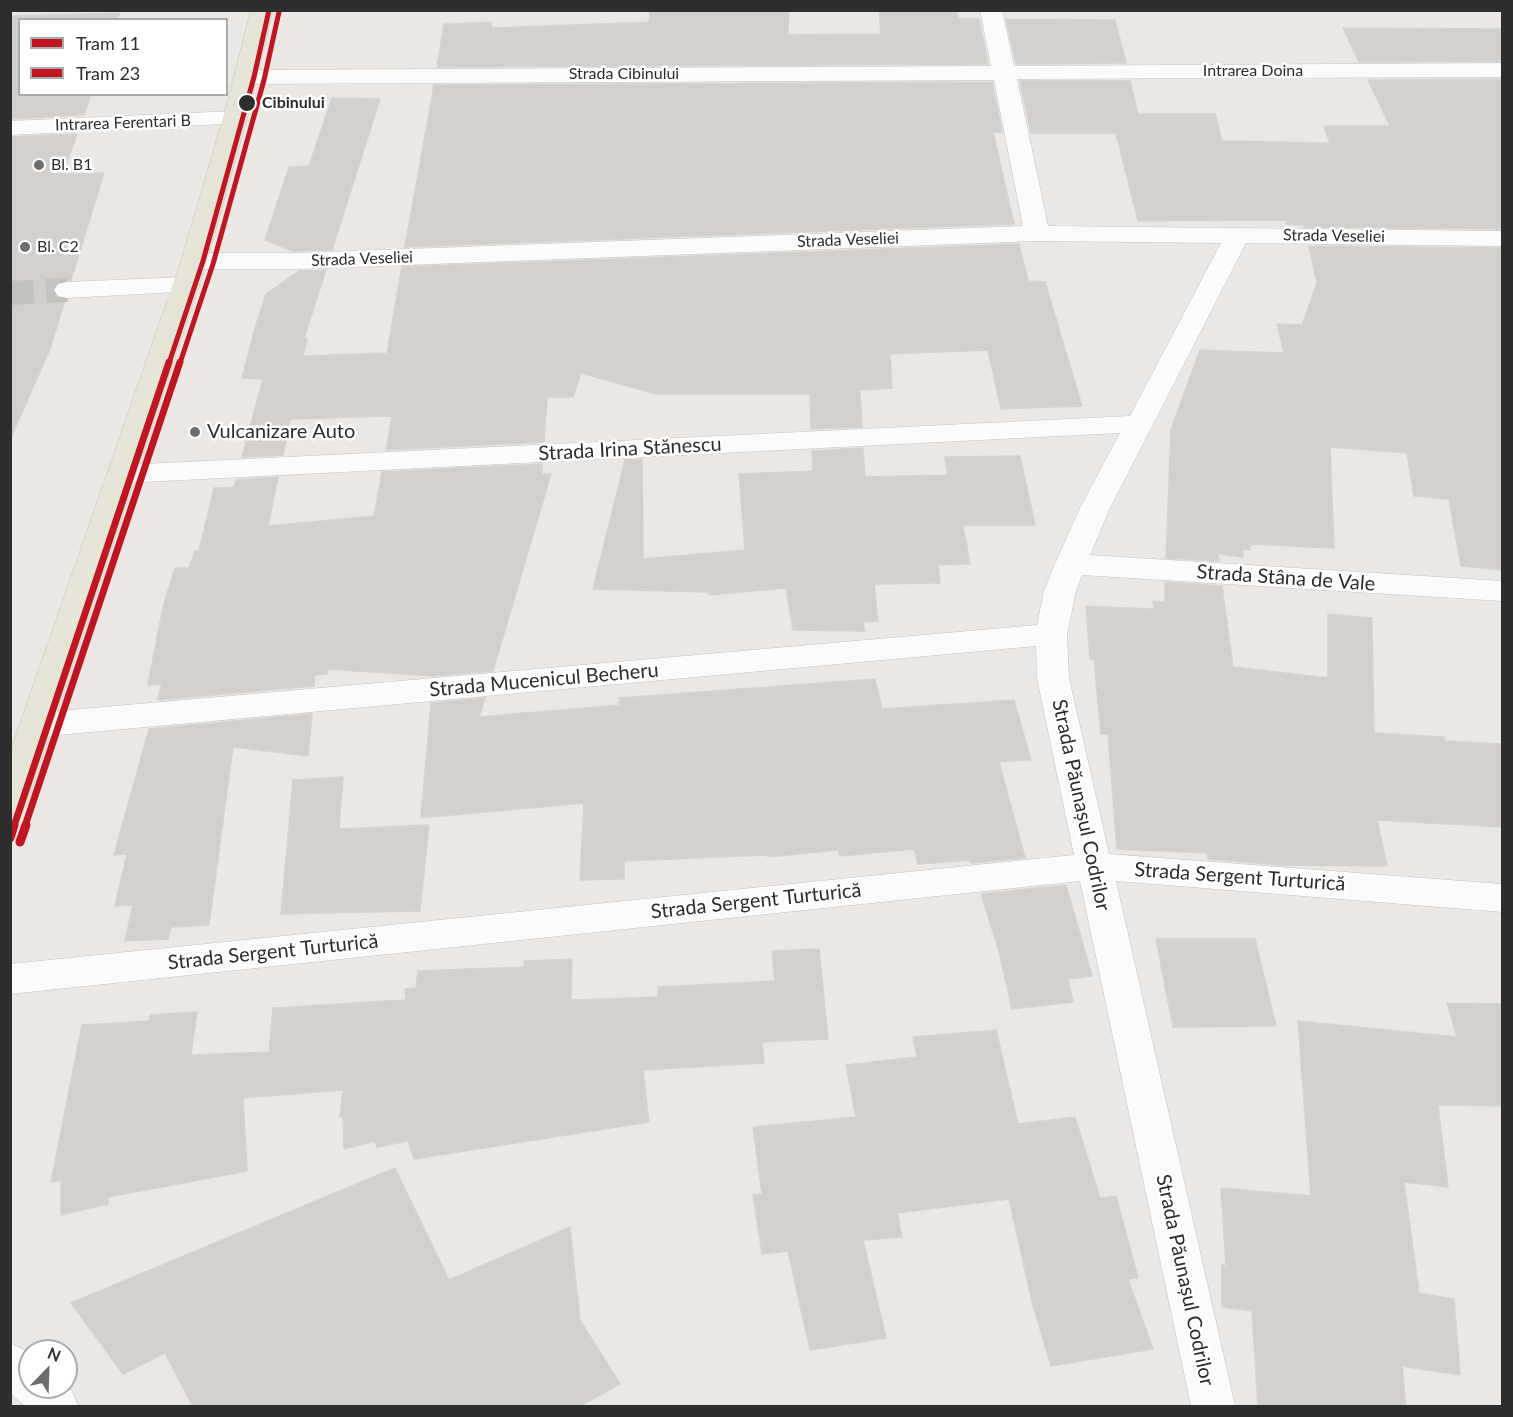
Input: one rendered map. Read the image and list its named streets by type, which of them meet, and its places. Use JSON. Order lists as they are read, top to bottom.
{
  "streets": {
    "street": [
      "Intrarea Doina",
      "Strada Cibinului",
      "Intrarea Ferentari B",
      "Strada Veseliei",
      "Strada Irina Stănescu",
      "Strada Stâna de Vale",
      "Strada Mucenicul Becheru",
      "Strada Păunașul Codrilor",
      "Strada Sergent Turturică"
    ]
  },
  "crossings": [
    ["Intrarea Doina", "Strada Cibinului"],
    ["Strada Veseliei", "Strada Păunașul Codrilor"],
    ["Strada Irina Stănescu", "Strada Păunașul Codrilor"],
    ["Strada Stâna de Vale", "Strada Păunașul Codrilor"],
    ["Strada Mucenicul Becheru", "Strada Păunașul Codrilor"],
    ["Strada Păunașul Codrilor", "Strada Sergent Turturică"]
  ],
  "places": [
    "Cibinului",
    "Bl. B1",
    "Bl. C2",
    "Vulcanizare Auto"
  ],
  "lines": ["tram line 11", "tram line 23"],
  "legend": ["Tram 11", "Tram 23"],
  "north": "top right"
}
